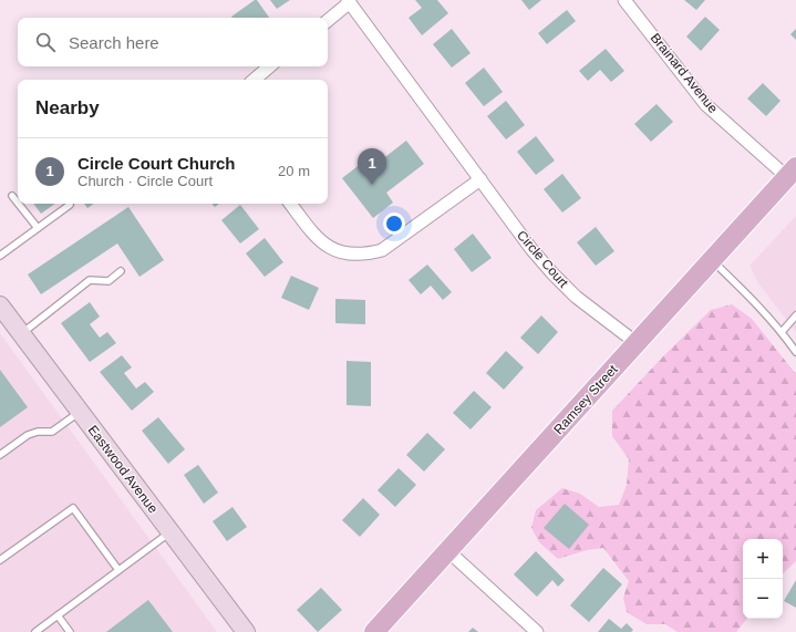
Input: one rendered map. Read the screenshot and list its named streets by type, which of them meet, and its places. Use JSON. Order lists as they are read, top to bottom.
{
  "streets": {
    "main road": ["Ramsey Street"],
    "street": ["Brainard Avenue", "Circle Court", "Eastwood Avenue"]
  },
  "crossings": [
    ["Brainard Avenue", "Ramsey Street"],
    ["Circle Court", "Ramsey Street"]
  ],
  "page": {
    "search": "Search here",
    "heading": "Nearby",
    "list": [
      {
        "mark": "1",
        "name": "Circle Court Church",
        "note": "Church · Circle Court",
        "value": "20 m"
      }
    ],
    "pins": "1",
    "map_buttons": ["+", "−"]
  }
}
